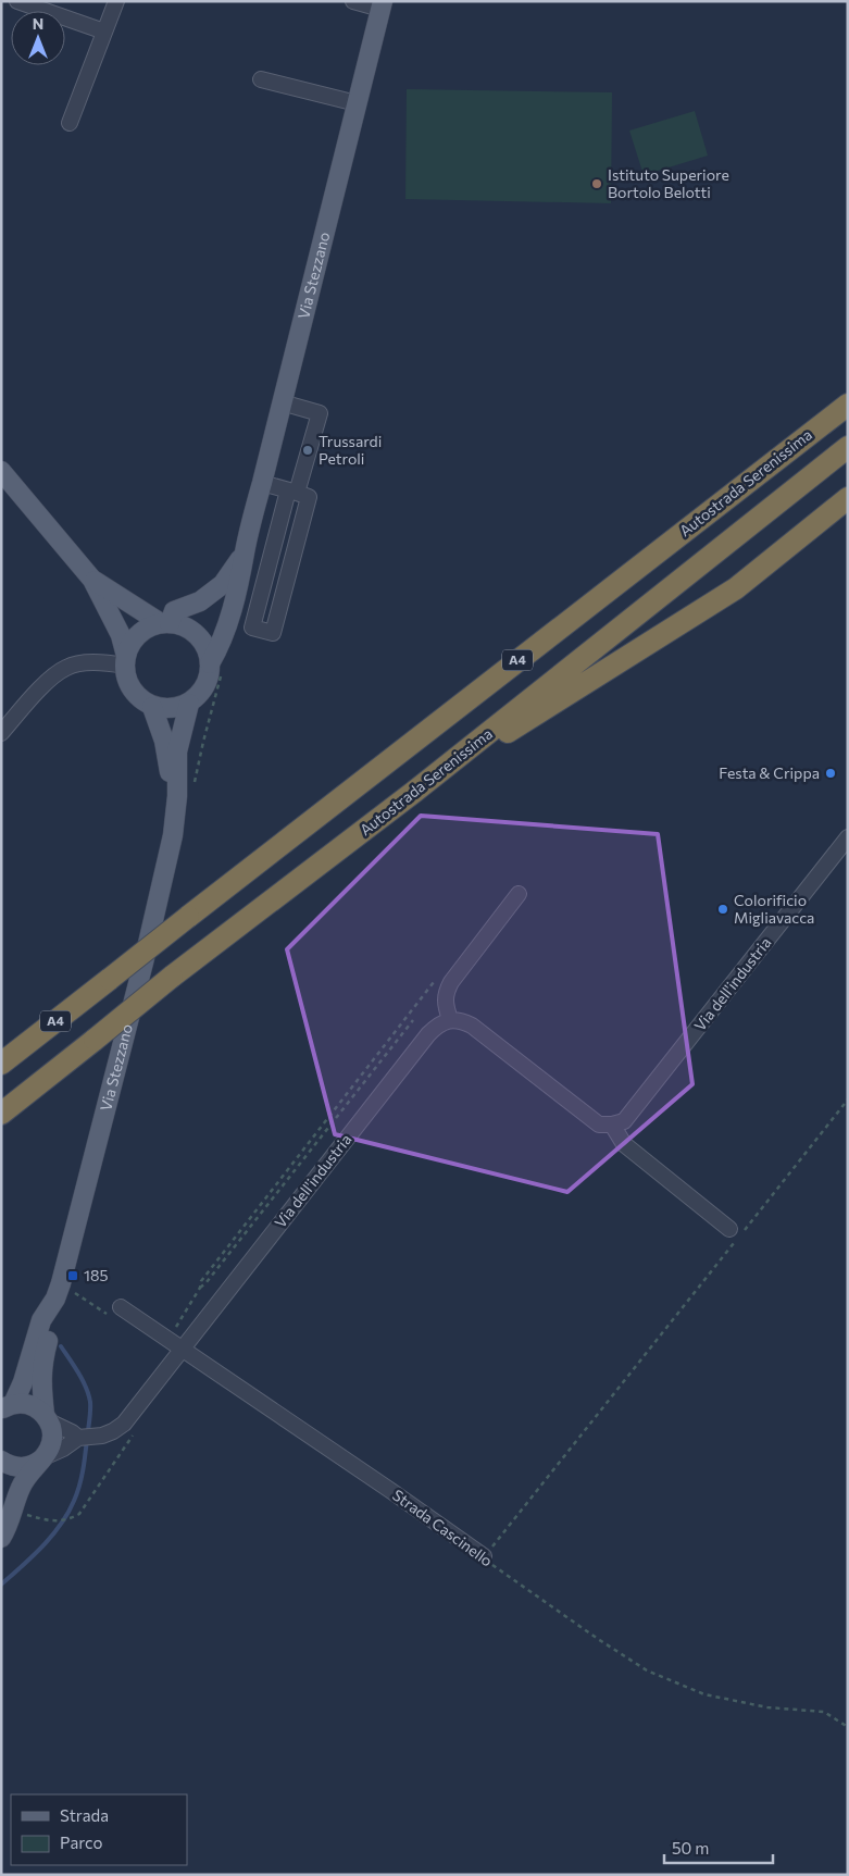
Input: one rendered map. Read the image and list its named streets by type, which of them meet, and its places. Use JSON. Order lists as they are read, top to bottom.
{
  "streets": {
    "highway": ["Autostrada Serenissima", "A4"],
    "main road": ["Via Stezzano"],
    "street": ["Via dell'industria", "Strada Cascinello"]
  },
  "crossings": [
    ["Via dell'industria", "Strada Cascinello"]
  ],
  "places": {
    "other": [
      "Istituto Superiore Bortolo Belotti",
      "Trussardi Petroli",
      "Festa & Crippa",
      "Colorificio Migliavacca"
    ],
    "transit": ["185"]
  },
  "legend": ["Strada", "Parco"],
  "scale_bar": "50 m",
  "north": "top"
}
